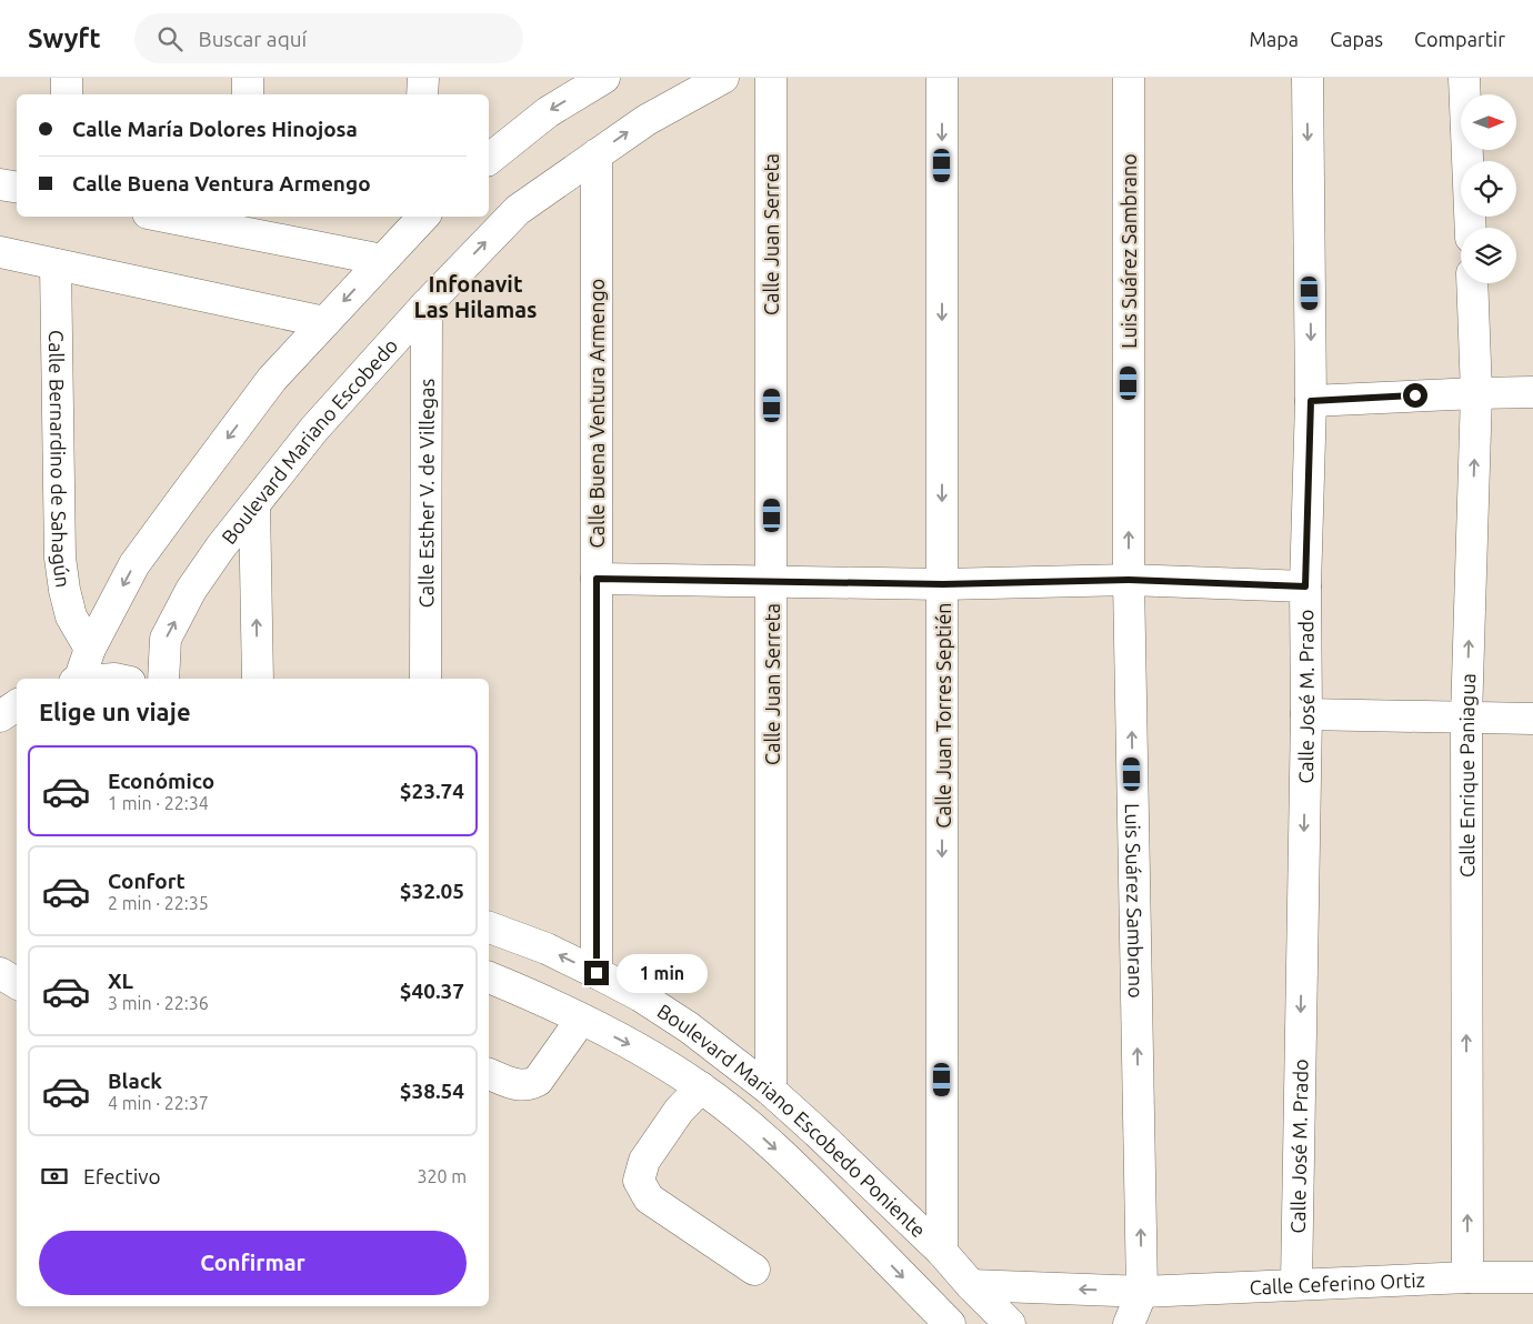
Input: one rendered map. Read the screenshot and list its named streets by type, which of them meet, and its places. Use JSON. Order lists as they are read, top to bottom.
{
  "streets": {
    "street": [
      "Calle Juan Serreta",
      "Luis Suárez Sambrano",
      "Calle Buena Ventura Armengo",
      "Boulevard Mariano Escobedo",
      "Calle Bernardino de Sahagún",
      "Calle Esther V. de Villegas",
      "Calle José M. Prado",
      "Calle Juan Torres Septién",
      "Calle Enrique Paniagua",
      "Boulevard Mariano Escobedo Poniente",
      "Calle Ceferino Ortiz"
    ]
  },
  "crossings": [
    ["Calle Juan Serreta", "Boulevard Mariano Escobedo Poniente"],
    ["Luis Suárez Sambrano", "Calle Ceferino Ortiz"],
    ["Calle Buena Ventura Armengo", "Boulevard Mariano Escobedo"],
    ["Calle Buena Ventura Armengo", "Boulevard Mariano Escobedo Poniente"],
    ["Boulevard Mariano Escobedo", "Calle Esther V. de Villegas"],
    ["Calle José M. Prado", "Calle Ceferino Ortiz"],
    ["Calle Juan Torres Septién", "Boulevard Mariano Escobedo Poniente"],
    ["Calle Enrique Paniagua", "Calle Ceferino Ortiz"],
    ["Boulevard Mariano Escobedo Poniente", "Calle Ceferino Ortiz"]
  ],
  "one_way": [
    "Luis Suárez Sambrano",
    "Calle José M. Prado",
    "Calle Juan Torres Septién",
    "Calle Enrique Paniagua"
  ],
  "districts": ["Infonavit Las Hilamas"],
  "north": "right",
  "page": {
    "header": "Swyft",
    "search": "Buscar aquí",
    "nav": ["Mapa", "Capas", "Compartir"],
    "banner": ["Calle María Dolores Hinojosa", "Calle Buena Ventura Armengo"],
    "heading": "Elige un viaje",
    "list": [
      {
        "name": "Económico",
        "note": "1 min · 22:34",
        "value": "$23.74"
      },
      {
        "name": "Confort",
        "note": "2 min · 22:35",
        "value": "$32.05"
      },
      {
        "name": "XL",
        "note": "3 min · 22:36",
        "value": "$40.37"
      },
      {
        "name": "Black",
        "note": "4 min · 22:37",
        "value": "$38.54"
      }
    ],
    "bubble": "1 min",
    "pay": ["Efectivo", "320 m"],
    "buttons": "Confirmar"
  }
}
